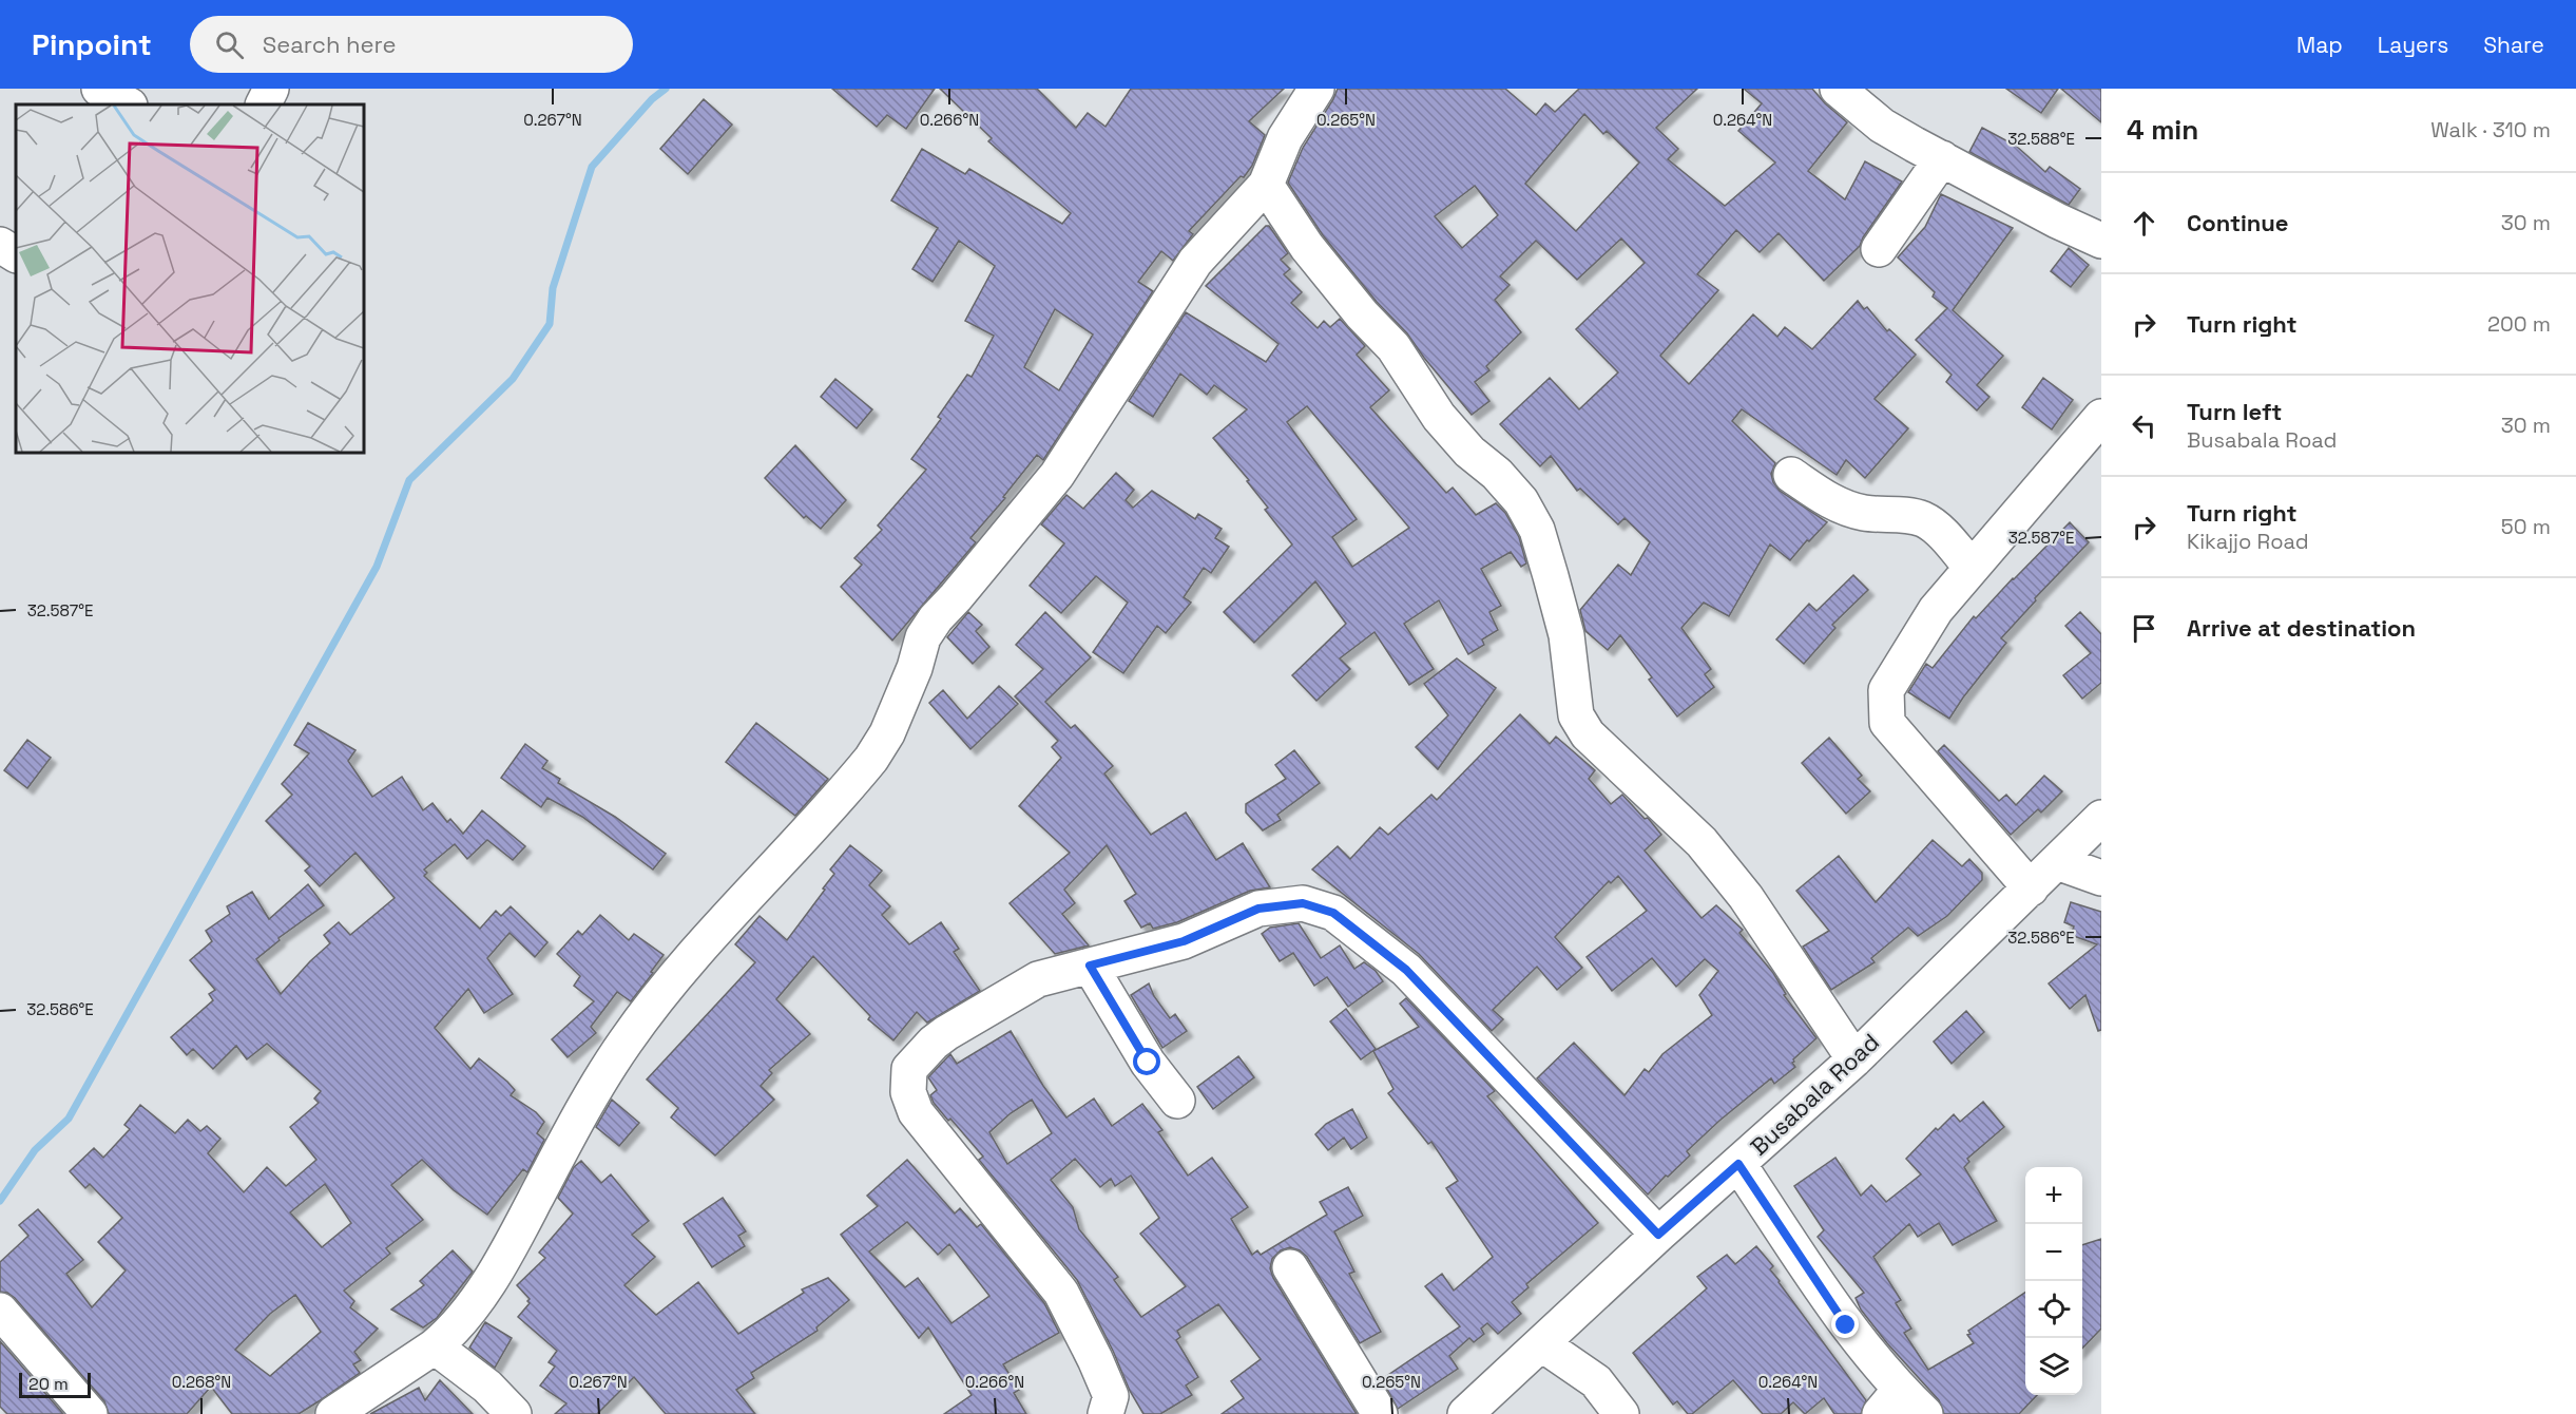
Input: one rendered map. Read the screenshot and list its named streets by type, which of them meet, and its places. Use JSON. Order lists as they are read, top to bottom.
{
  "streets": {
    "street": ["Busabala Road"]
  },
  "scale_bar": "20 m",
  "page": {
    "header": "Pinpoint",
    "search": "Search here",
    "nav": ["Map", "Layers", "Share"],
    "heading": ["4 min", "Walk · 310 m"],
    "list": [
      ["Continue", "30 m"],
      ["Turn right", "200 m"],
      ["Turn left", "Busabala Road", "30 m"],
      ["Turn right", "Kikajjo Road", "50 m"],
      "Arrive at destination"
    ],
    "map_buttons": ["+", "−"],
    "scale": "20 m"
  },
  "coordinates": [
    "0.267°N",
    "0.266°N",
    "0.265°N",
    "0.264°N",
    "32.588°E",
    "32.587°E",
    "32.586°E",
    "0.268°N"
  ]
}
